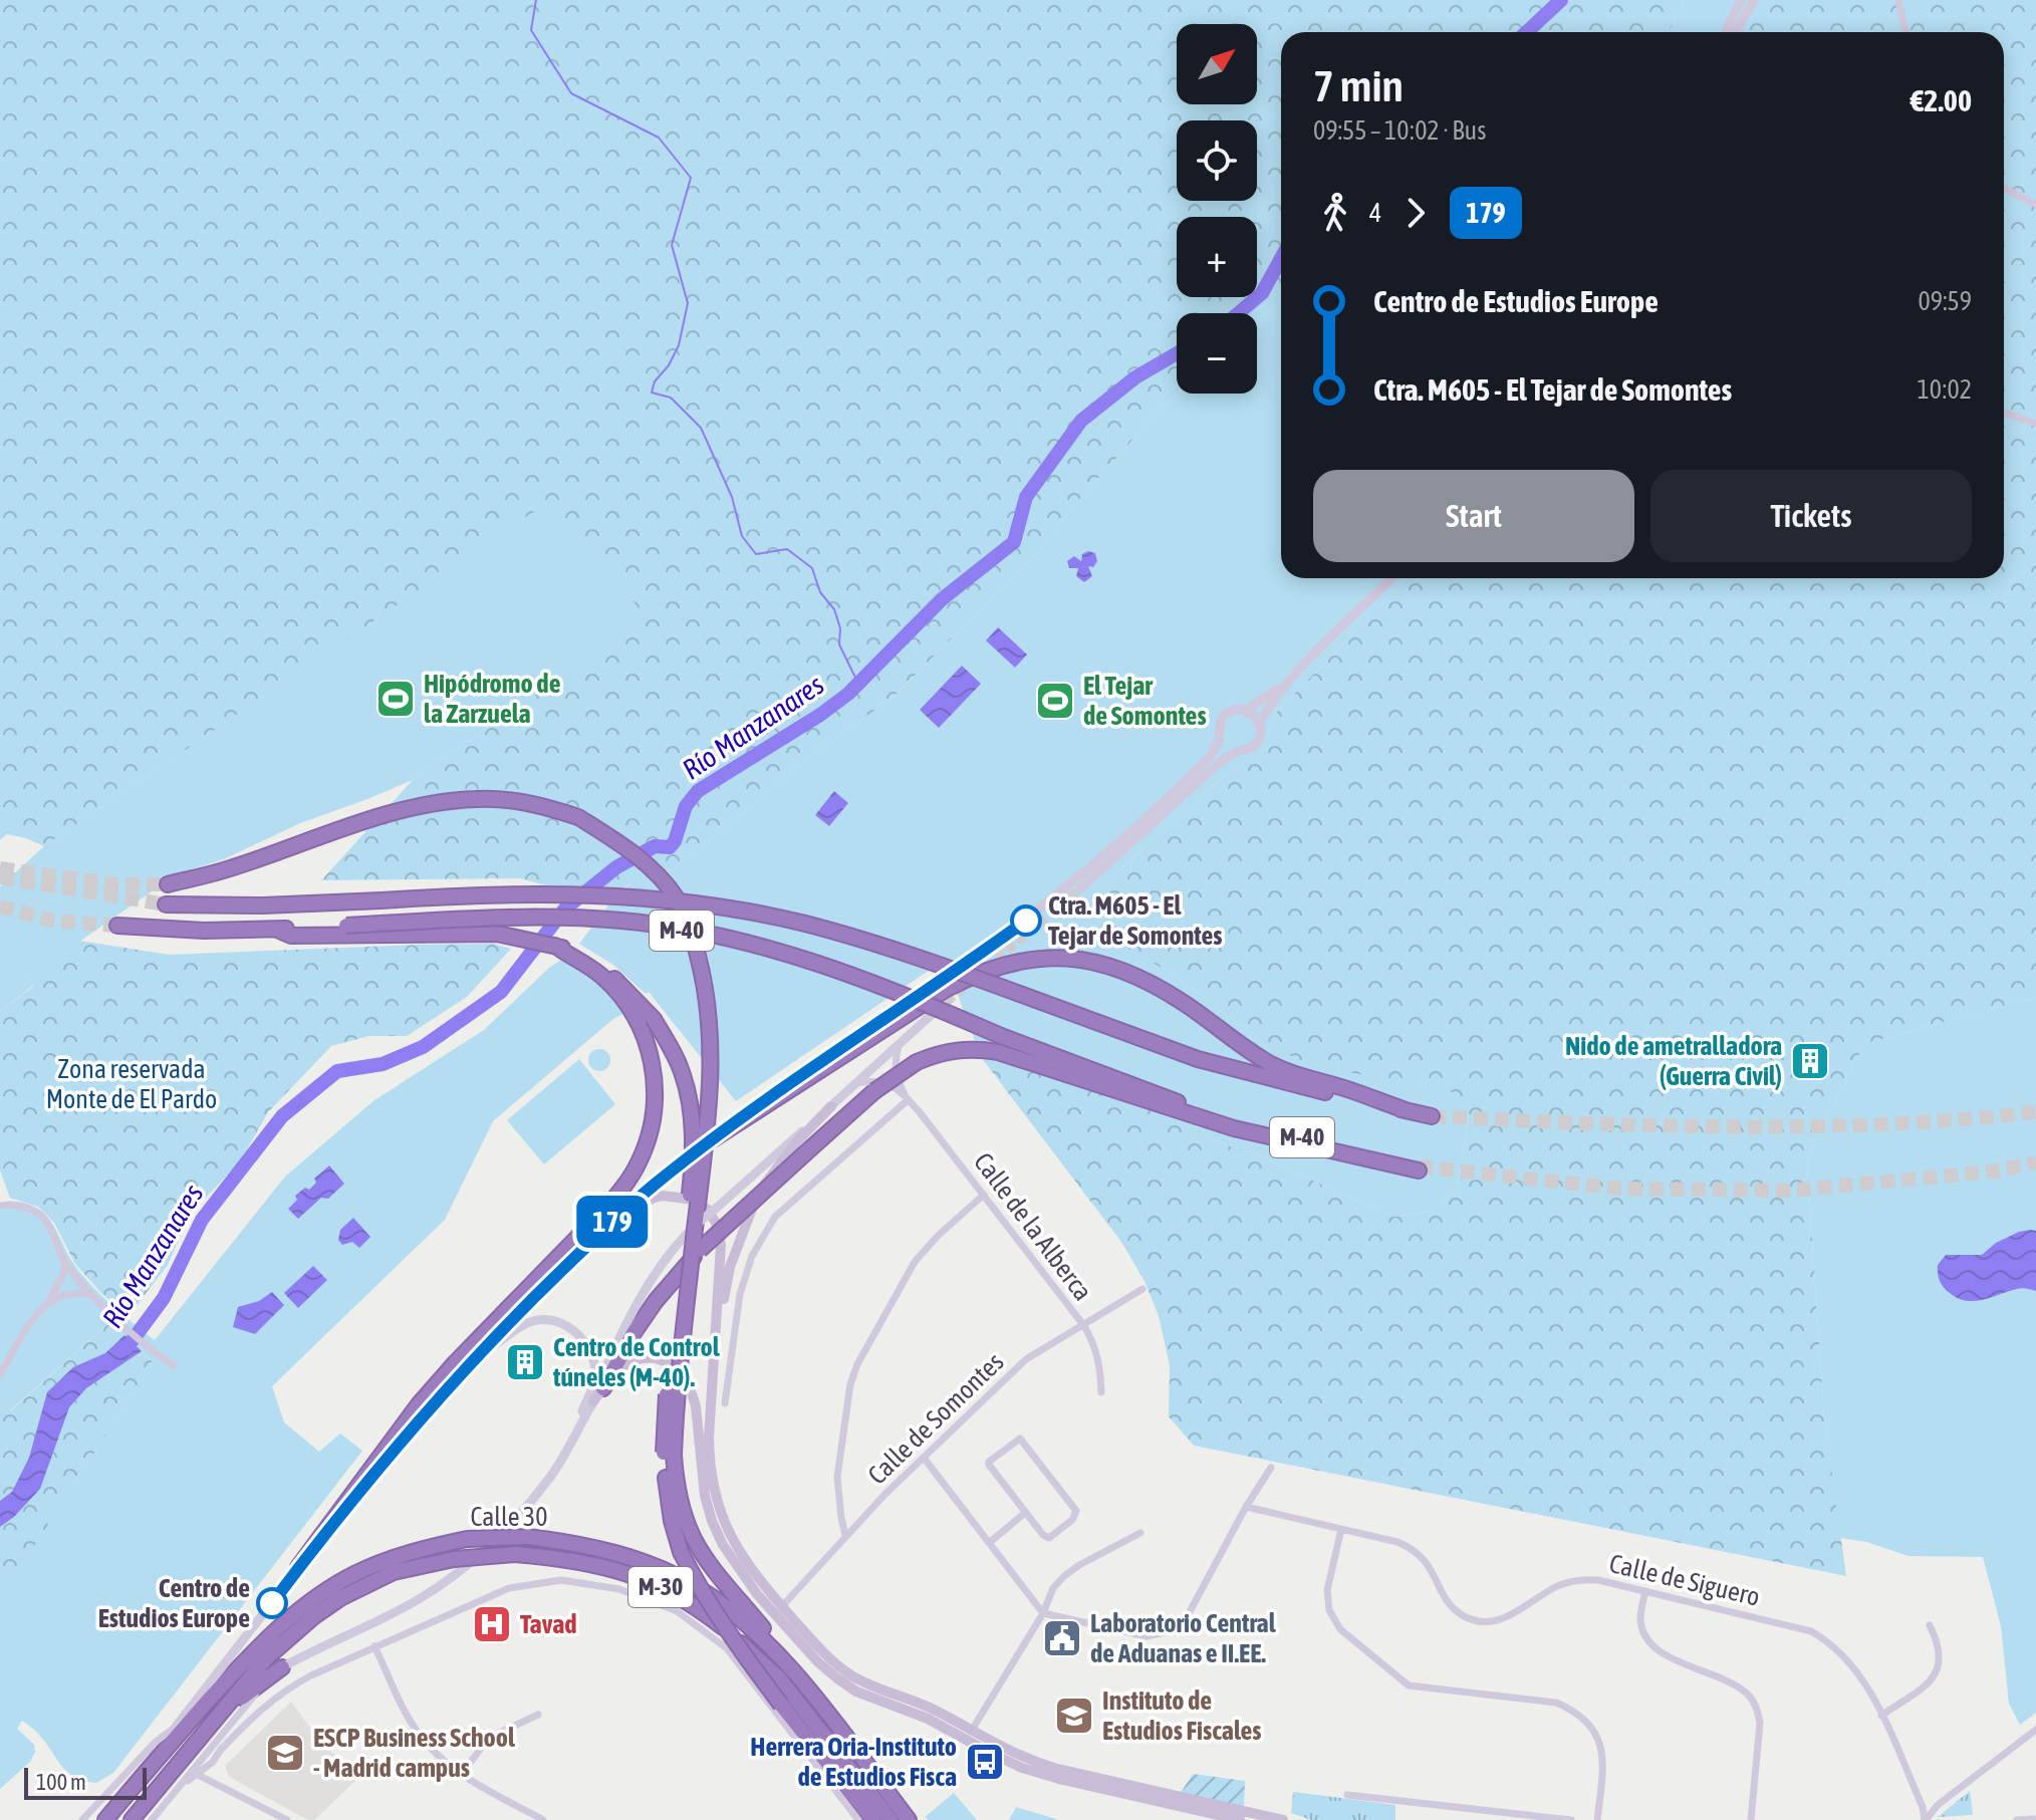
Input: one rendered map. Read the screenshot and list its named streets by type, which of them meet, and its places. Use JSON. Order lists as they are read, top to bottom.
{
  "streets": {
    "highway": ["M-40", "Calle 30", "M-30"],
    "street": ["Calle de la Alberca", "Calle de Somontes", "Calle de Siguero"]
  },
  "crossings": [
    ["Calle de la Alberca", "Calle de Somontes"]
  ],
  "water": ["Río Manzanares"],
  "parks": ["Zona reservada Monte de El Pardo"],
  "places": {
    "sports": ["Hipódromo de la Zarzuela", "El Tejar de Somontes"],
    "other": ["Ctra. M605 - El Tejar de Somontes", "Centro de Estudios Europe"],
    "building": ["Nido de ametralladora (Guerra Civil)", "Centro de Control túneles (M-40)."],
    "hospital": ["Tavad"],
    "public building": ["Laboratorio Central de Aduanas e II.EE."],
    "school or university": ["Instituto de Estudios Fiscales", "ESCP Business School - Madrid campus"],
    "bus stop": ["Herrera Oria-Instituto de Estudios Fisca"]
  },
  "lines": ["bus line 179"],
  "scale_bar": "100 m",
  "north": "top right",
  "page": {
    "on_map": "179",
    "map_buttons": ["+", "−"],
    "heading": ["7 min", "09:55 – 10:02 · Bus", "€2.00"],
    "legs": ["4", "179"],
    "list": [
      {
        "name": "Centro de Estudios Europe",
        "value": "09:59"
      },
      {
        "name": "Ctra. M605 - El Tejar de Somontes",
        "value": "10:02"
      }
    ],
    "buttons": ["Start", "Tickets"],
    "scale": "100 m"
  }
}
